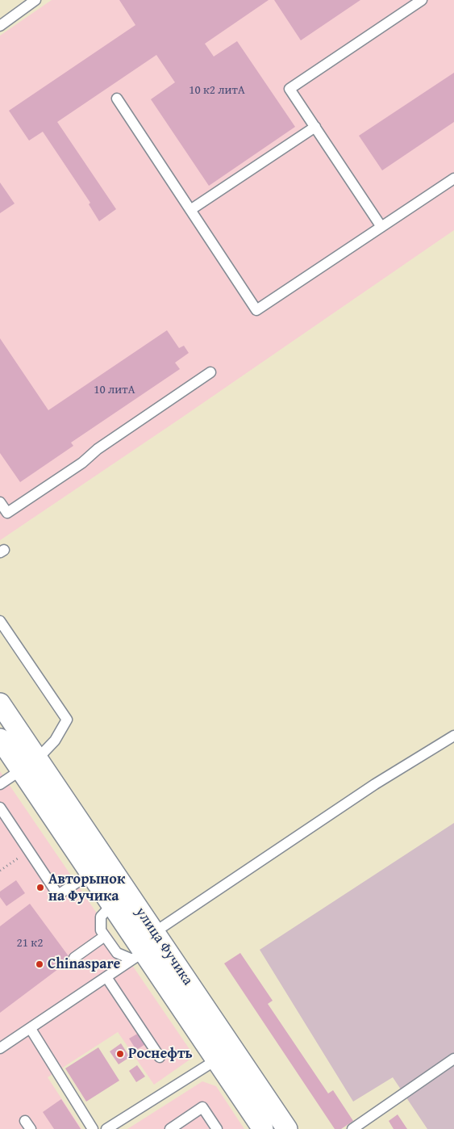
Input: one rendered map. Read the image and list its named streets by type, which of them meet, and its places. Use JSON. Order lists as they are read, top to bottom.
{
  "streets": {
    "street": ["улица Фучика"]
  },
  "places": ["Авторынок на Фучика", "Chinaspare", "Роснефть"],
  "house_numbers": ["10 к2 литА", "10 литA", "21 к2"]
}
